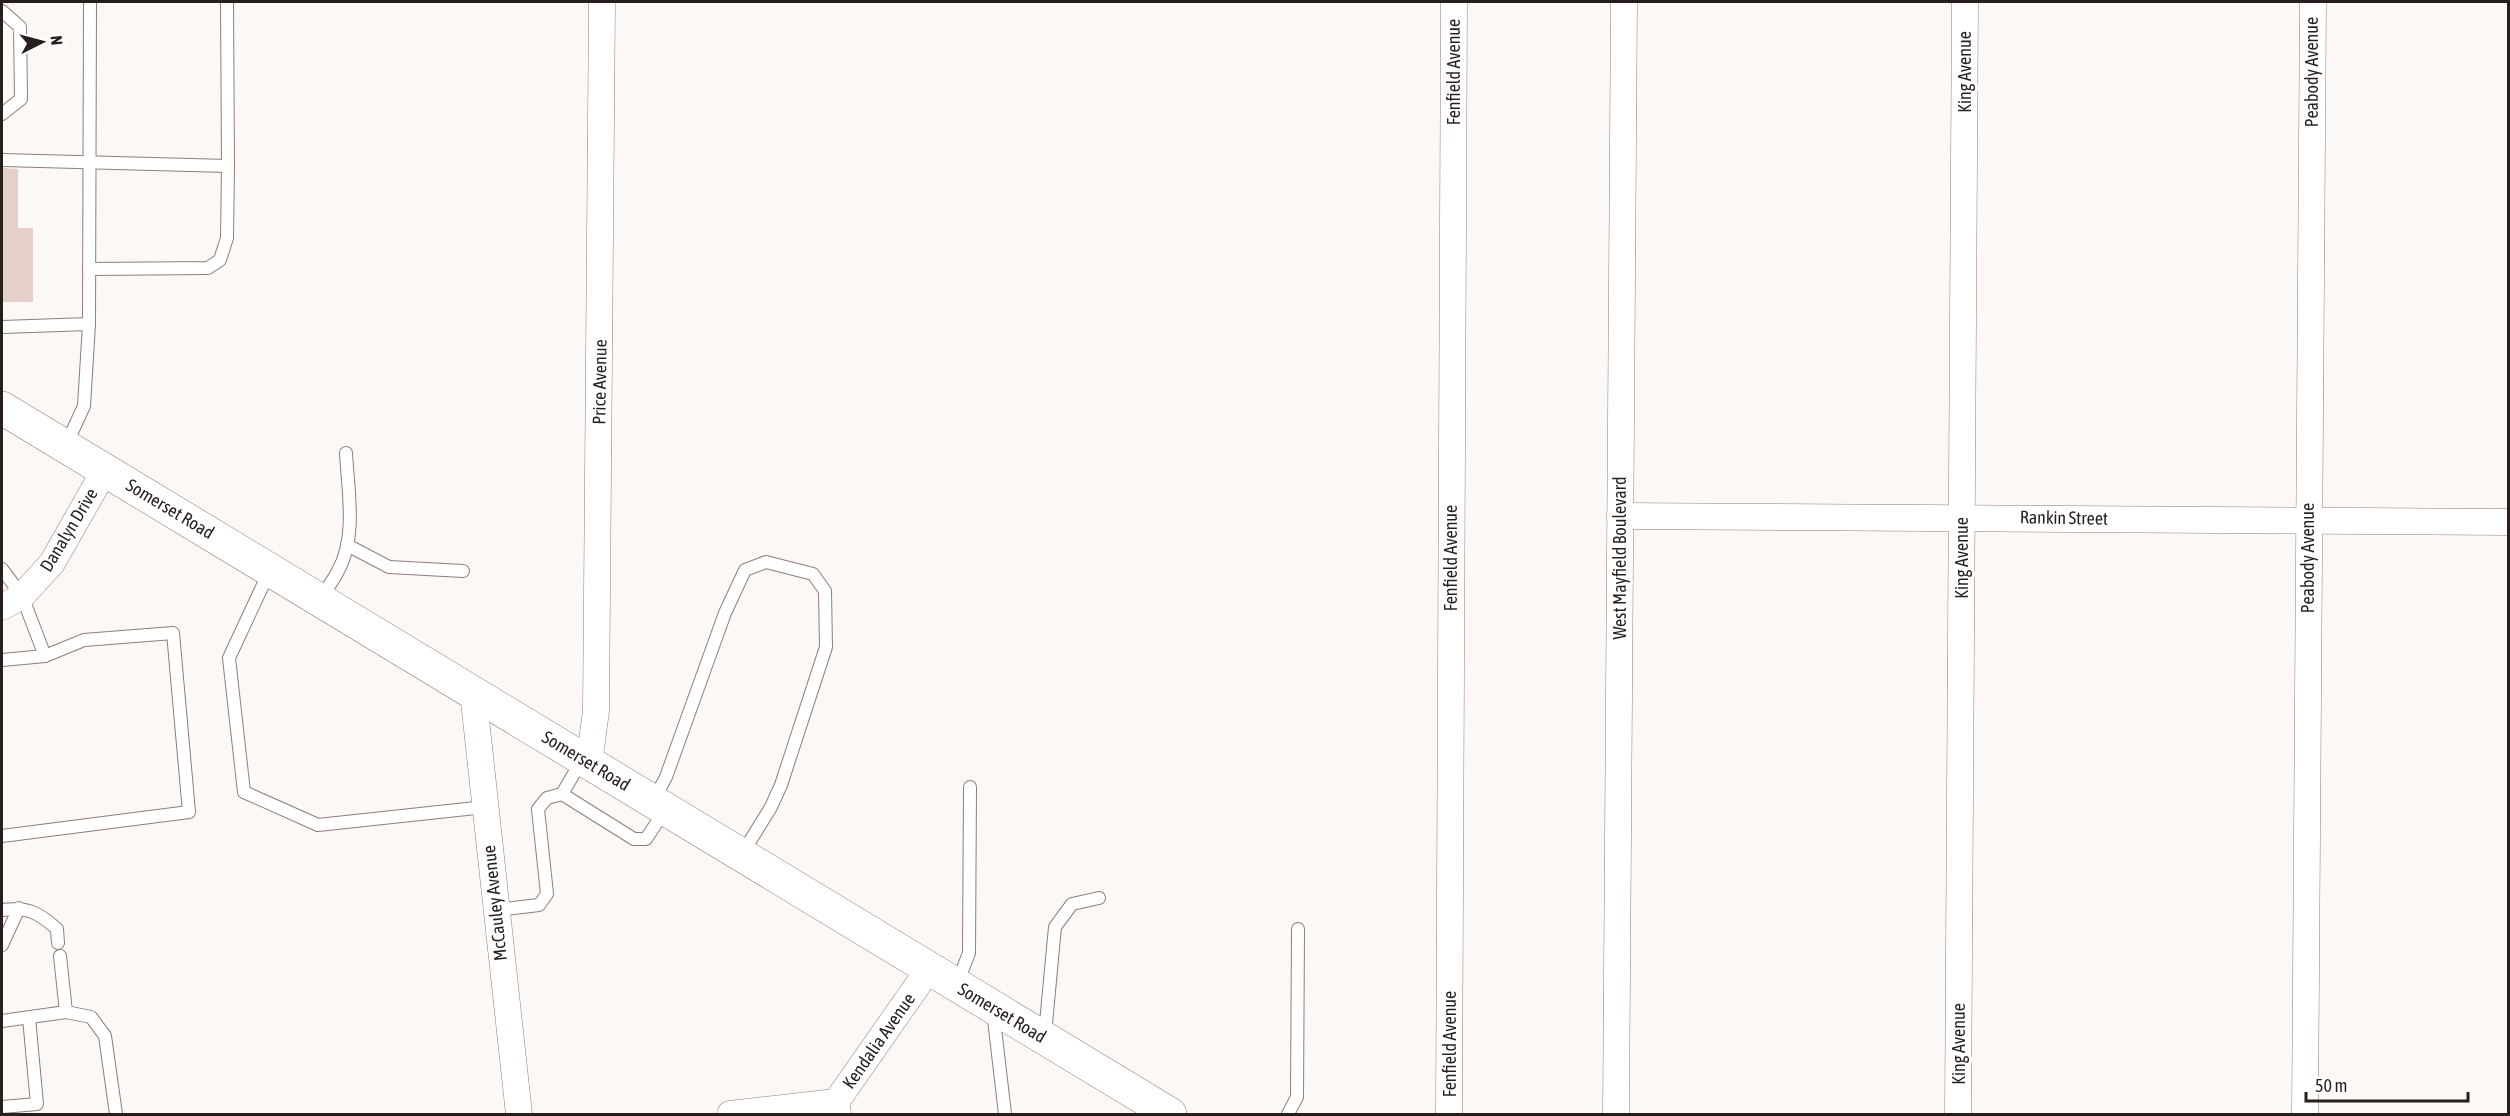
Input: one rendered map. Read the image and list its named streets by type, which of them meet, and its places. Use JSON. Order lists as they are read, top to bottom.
{
  "streets": {
    "main road": ["Somerset Road"],
    "street": [
      "Fenfield Avenue",
      "King Avenue",
      "Peabody Avenue",
      "Price Avenue",
      "Rankin Street",
      "Danalyn Drive",
      "West Mayfield Boulevard",
      "McCauley Avenue",
      "Kendalia Avenue"
    ]
  },
  "crossings": [
    ["King Avenue", "Rankin Street"],
    ["Peabody Avenue", "Rankin Street"],
    ["Price Avenue", "Somerset Road"],
    ["Somerset Road", "Danalyn Drive"],
    ["Somerset Road", "McCauley Avenue"],
    ["Somerset Road", "Kendalia Avenue"],
    ["Rankin Street", "West Mayfield Boulevard"]
  ],
  "scale_bar": "50 m",
  "north": "right"
}
